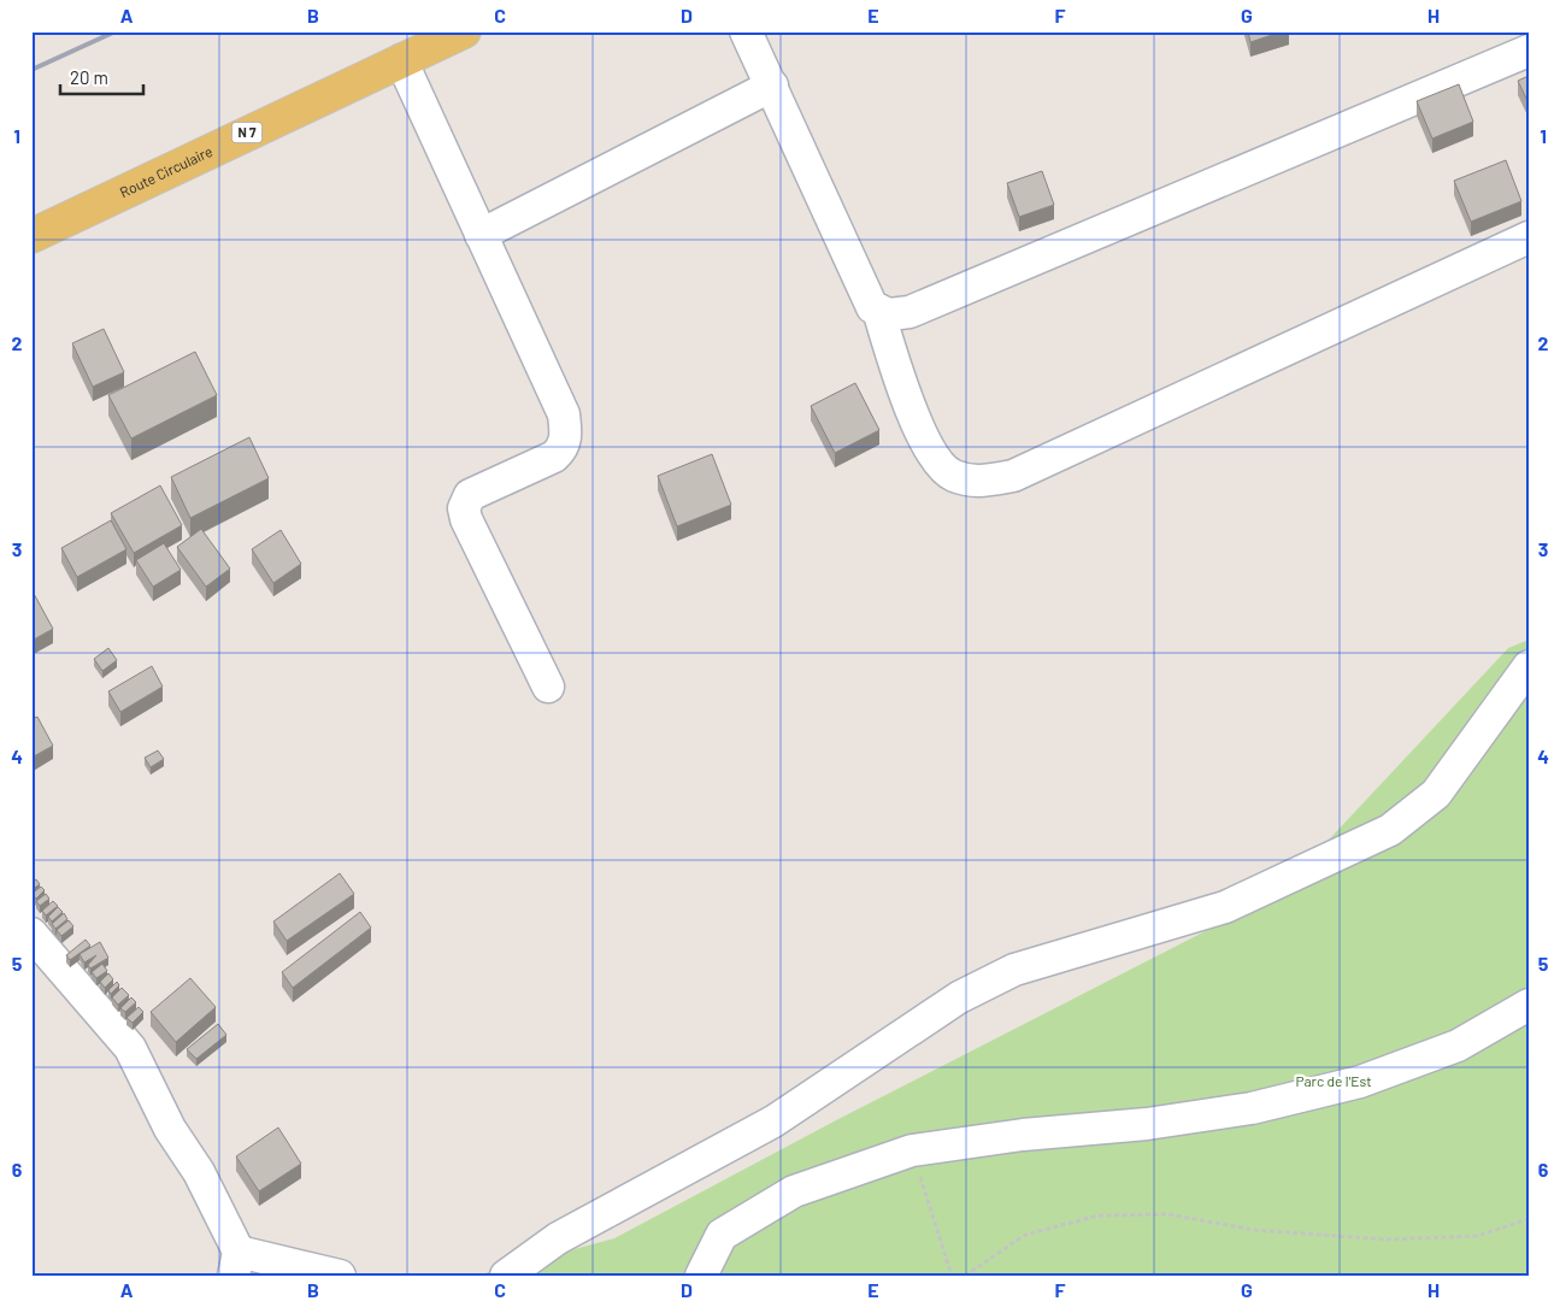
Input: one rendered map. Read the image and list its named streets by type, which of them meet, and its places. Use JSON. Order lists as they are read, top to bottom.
{
  "streets": {
    "main road": ["N 7", "Route Circulaire"]
  },
  "parks": ["Parc de l'Est"],
  "scale_bar": "20 m",
  "grid": {
    "columns": [
      "A",
      "B",
      "C",
      "D",
      "E",
      "F",
      "G",
      "H"
    ],
    "rows": [
      "1",
      "2",
      "3",
      "4",
      "5",
      "6"
    ]
  }
}
